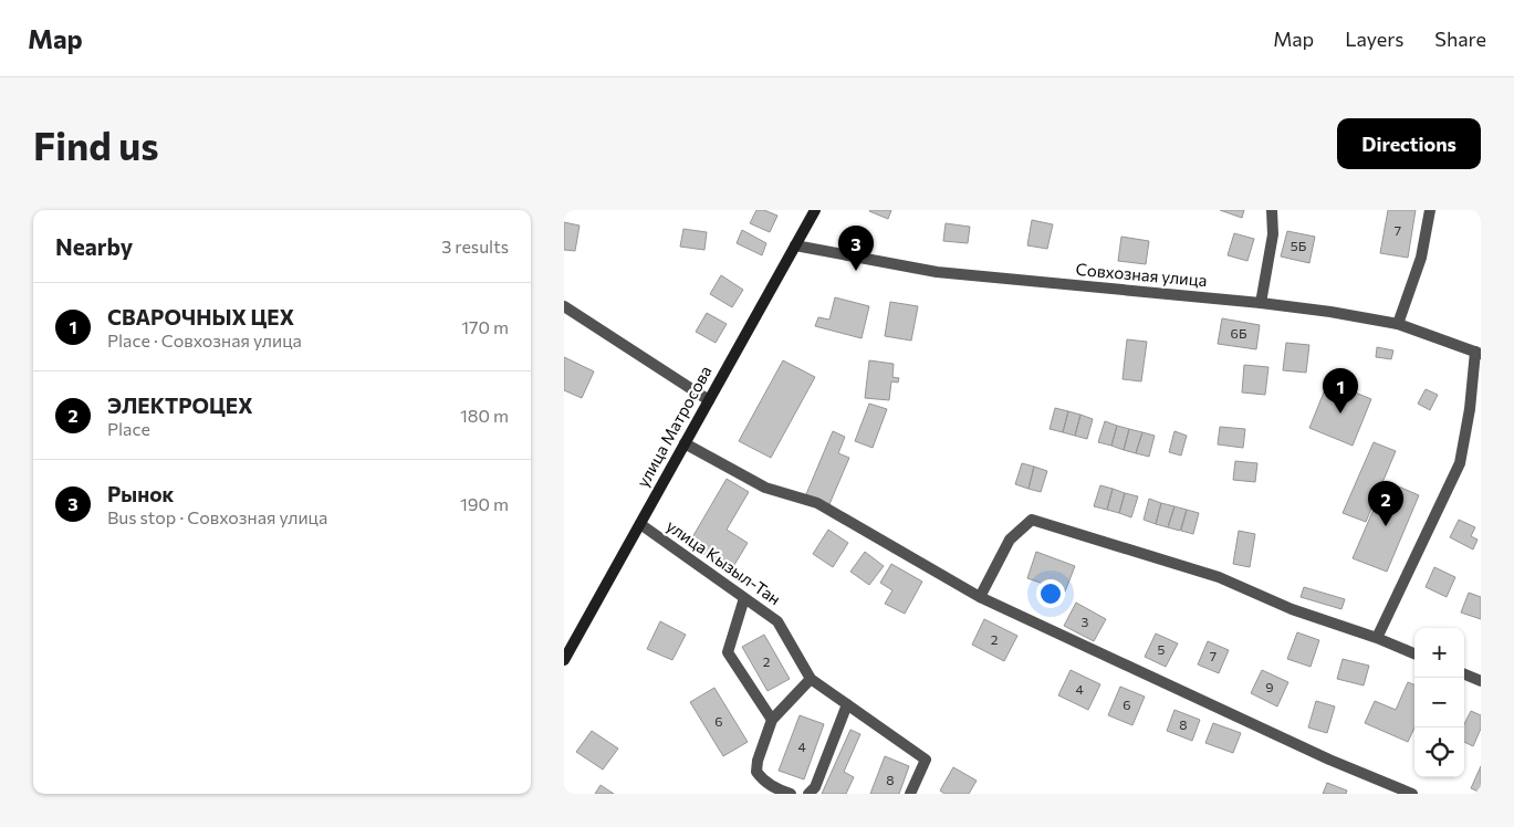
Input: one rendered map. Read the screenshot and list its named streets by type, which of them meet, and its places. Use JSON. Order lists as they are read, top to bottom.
{
  "streets": {
    "main road": ["улица Матросова"],
    "street": ["Совхозная улица", "улица Кызыл-Тан"]
  },
  "crossings": [
    ["Совхозная улица", "улица Матросова"],
    ["улица Матросова", "улица Кызыл-Тан"]
  ],
  "house_numbers": [
    "7",
    "5Б",
    "6Б",
    "3",
    "2",
    "5",
    "7",
    "2",
    "9",
    "4",
    "6",
    "6",
    "8",
    "4",
    "8"
  ],
  "page": {
    "header": "Map",
    "nav": ["Map", "Layers", "Share"],
    "buttons": "Directions",
    "title": "Find us",
    "heading": ["Nearby", "3 results"],
    "pins": ["3", "1", "2"],
    "list": [
      {
        "mark": "1",
        "name": "СВАРОЧНЫХ ЦЕХ",
        "note": "Place · Совхозная улица",
        "value": "170 m"
      },
      {
        "mark": "2",
        "name": "ЭЛЕКТРОЦЕХ",
        "note": "Place",
        "value": "180 m"
      },
      {
        "mark": "3",
        "name": "Рынок",
        "note": "Bus stop · Совхозная улица",
        "value": "190 m"
      }
    ],
    "map_buttons": ["+", "−"]
  }
}
